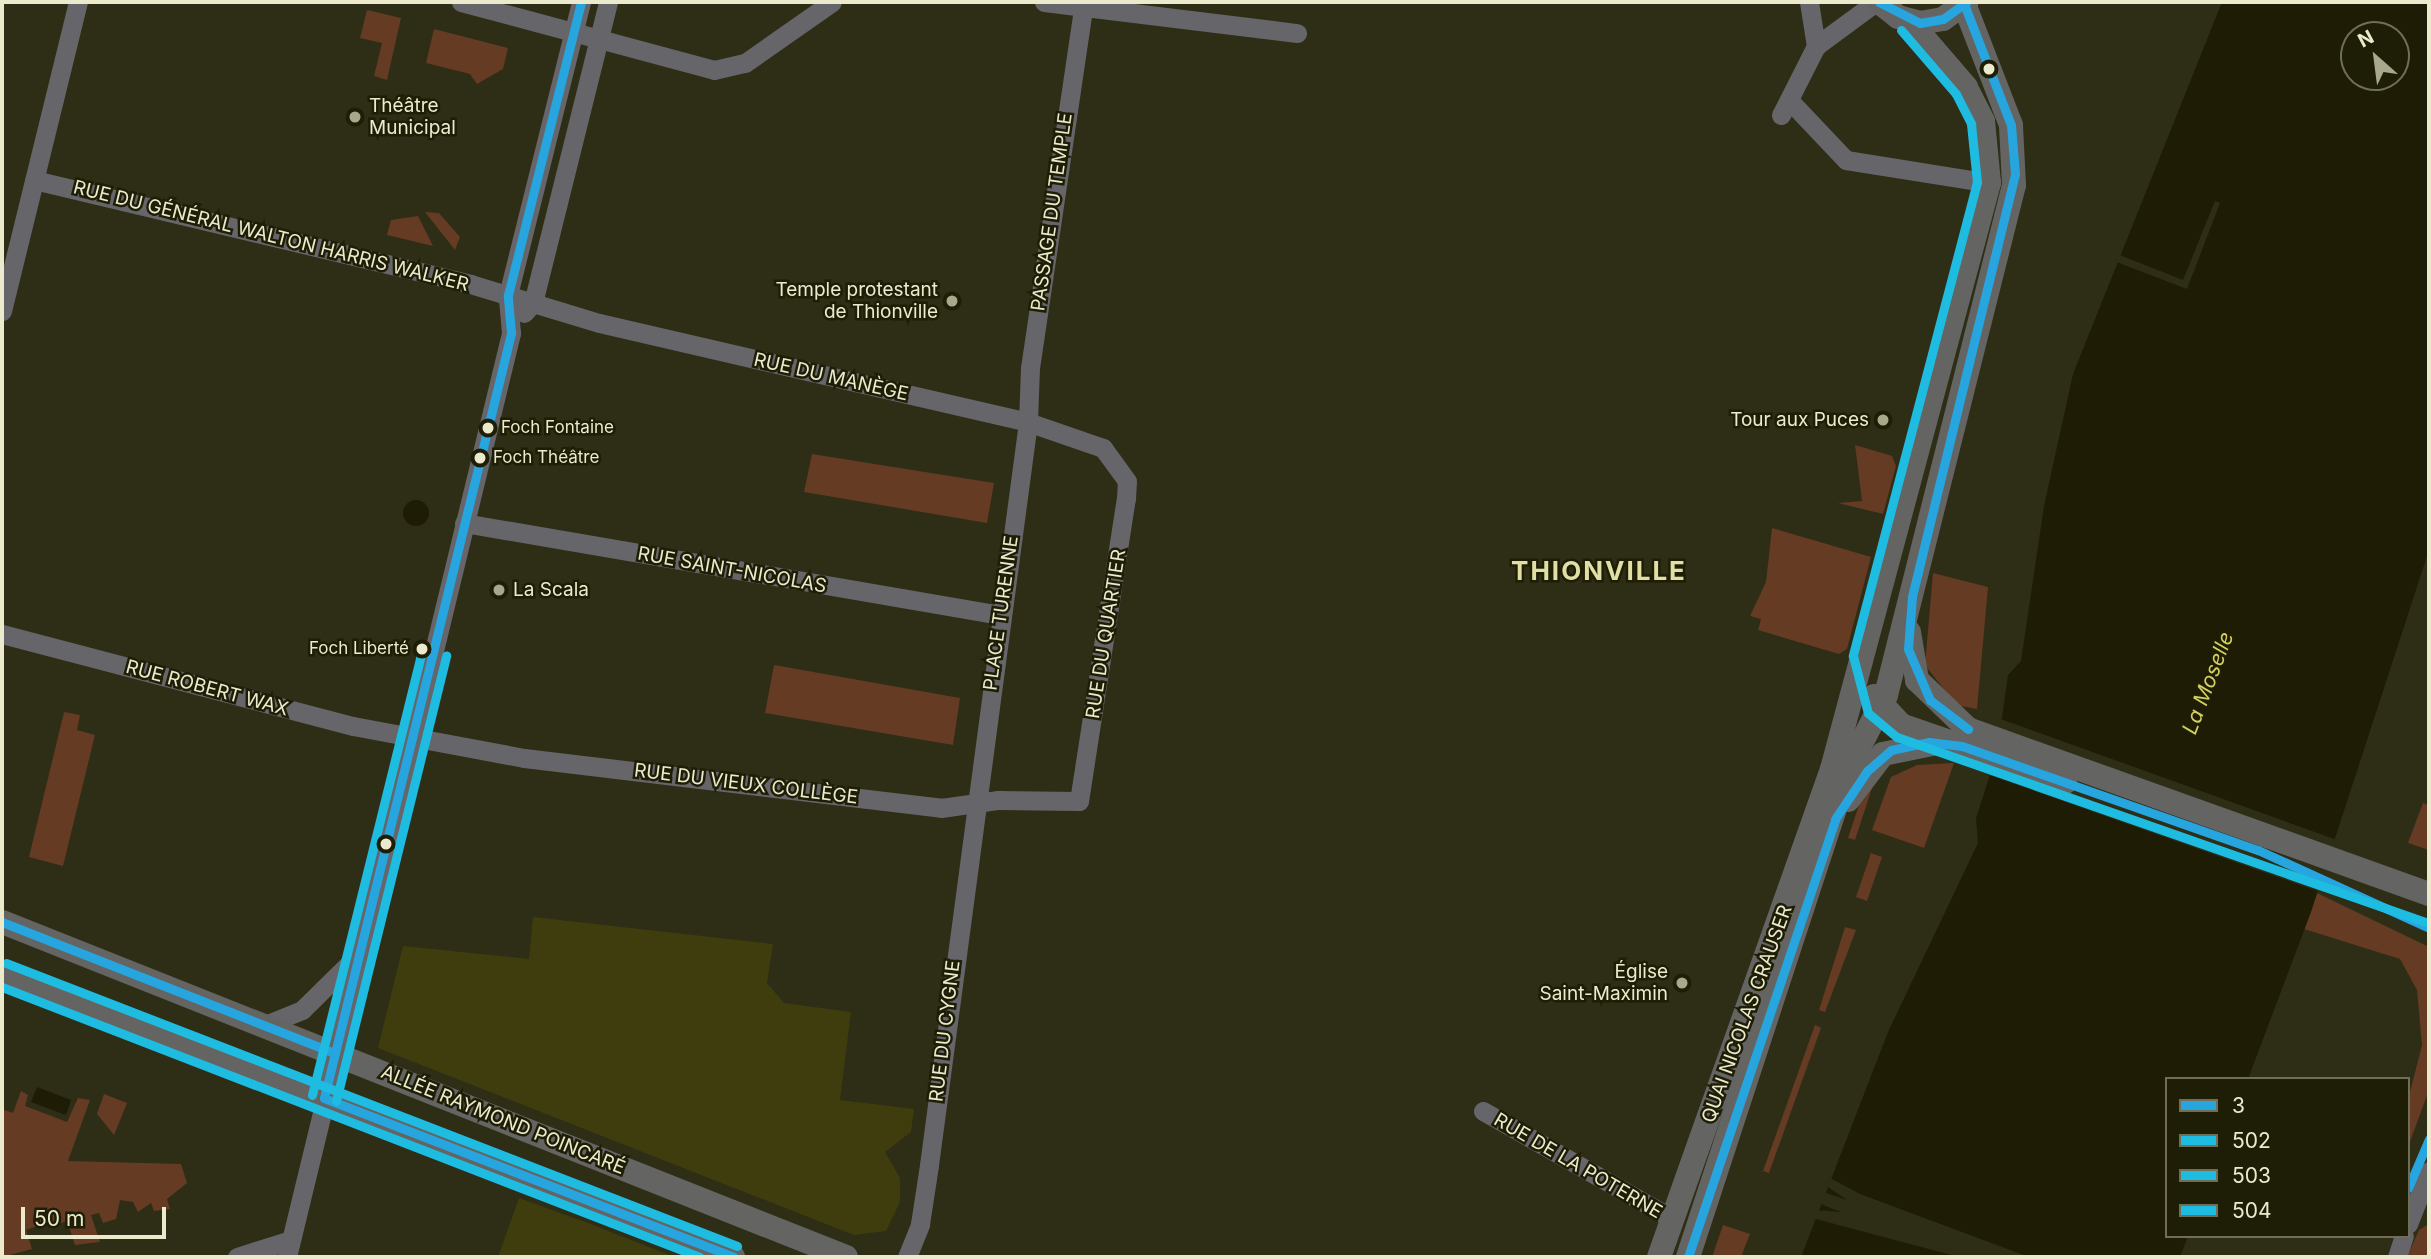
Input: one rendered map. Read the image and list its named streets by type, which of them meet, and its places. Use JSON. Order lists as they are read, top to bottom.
{
  "streets": {
    "main road": ["QUAI NICOLAS CRAUSER", "ALLÉE RAYMOND POINCARÉ"],
    "street": [
      "PASSAGE DU TEMPLE",
      "RUE DU GÉNÉRAL WALTON HARRIS WALKER",
      "RUE DU MANÈGE",
      "RUE SAINT-NICOLAS",
      "PLACE TURENNE",
      "RUE DU QUARTIER",
      "RUE ROBERT WAX",
      "RUE DU VIEUX COLLÈGE",
      "RUE DU CYGNE",
      "RUE DE LA POTERNE"
    ]
  },
  "crossings": [
    ["PASSAGE DU TEMPLE", "RUE DU MANÈGE"],
    ["PASSAGE DU TEMPLE", "PLACE TURENNE"],
    ["RUE DU GÉNÉRAL WALTON HARRIS WALKER", "RUE DU MANÈGE"],
    ["RUE DU MANÈGE", "PLACE TURENNE"],
    ["RUE DU MANÈGE", "RUE DU QUARTIER"],
    ["RUE SAINT-NICOLAS", "PLACE TURENNE"],
    ["PLACE TURENNE", "RUE DU VIEUX COLLÈGE"],
    ["PLACE TURENNE", "RUE DU CYGNE"],
    ["RUE DU QUARTIER", "RUE DU VIEUX COLLÈGE"],
    ["RUE ROBERT WAX", "RUE DU VIEUX COLLÈGE"],
    ["RUE DU VIEUX COLLÈGE", "RUE DU CYGNE"],
    ["QUAI NICOLAS CRAUSER", "RUE DE LA POTERNE"]
  ],
  "districts": ["THIONVILLE"],
  "water": ["La Moselle"],
  "places": [
    "Théâtre Municipal",
    "Temple protestant de Thionville",
    "Tour aux Puces",
    "Foch Fontaine",
    "Foch Théâtre",
    "La Scala",
    "Foch Liberté",
    "Église Saint-Maximin"
  ],
  "lines": [
    "transit line 3",
    "transit line 502",
    "transit line 504",
    "transit line 503"
  ],
  "legend": [
    "3",
    "502",
    "503",
    "504"
  ],
  "scale_bar": "50 m",
  "north": "top left"
}
